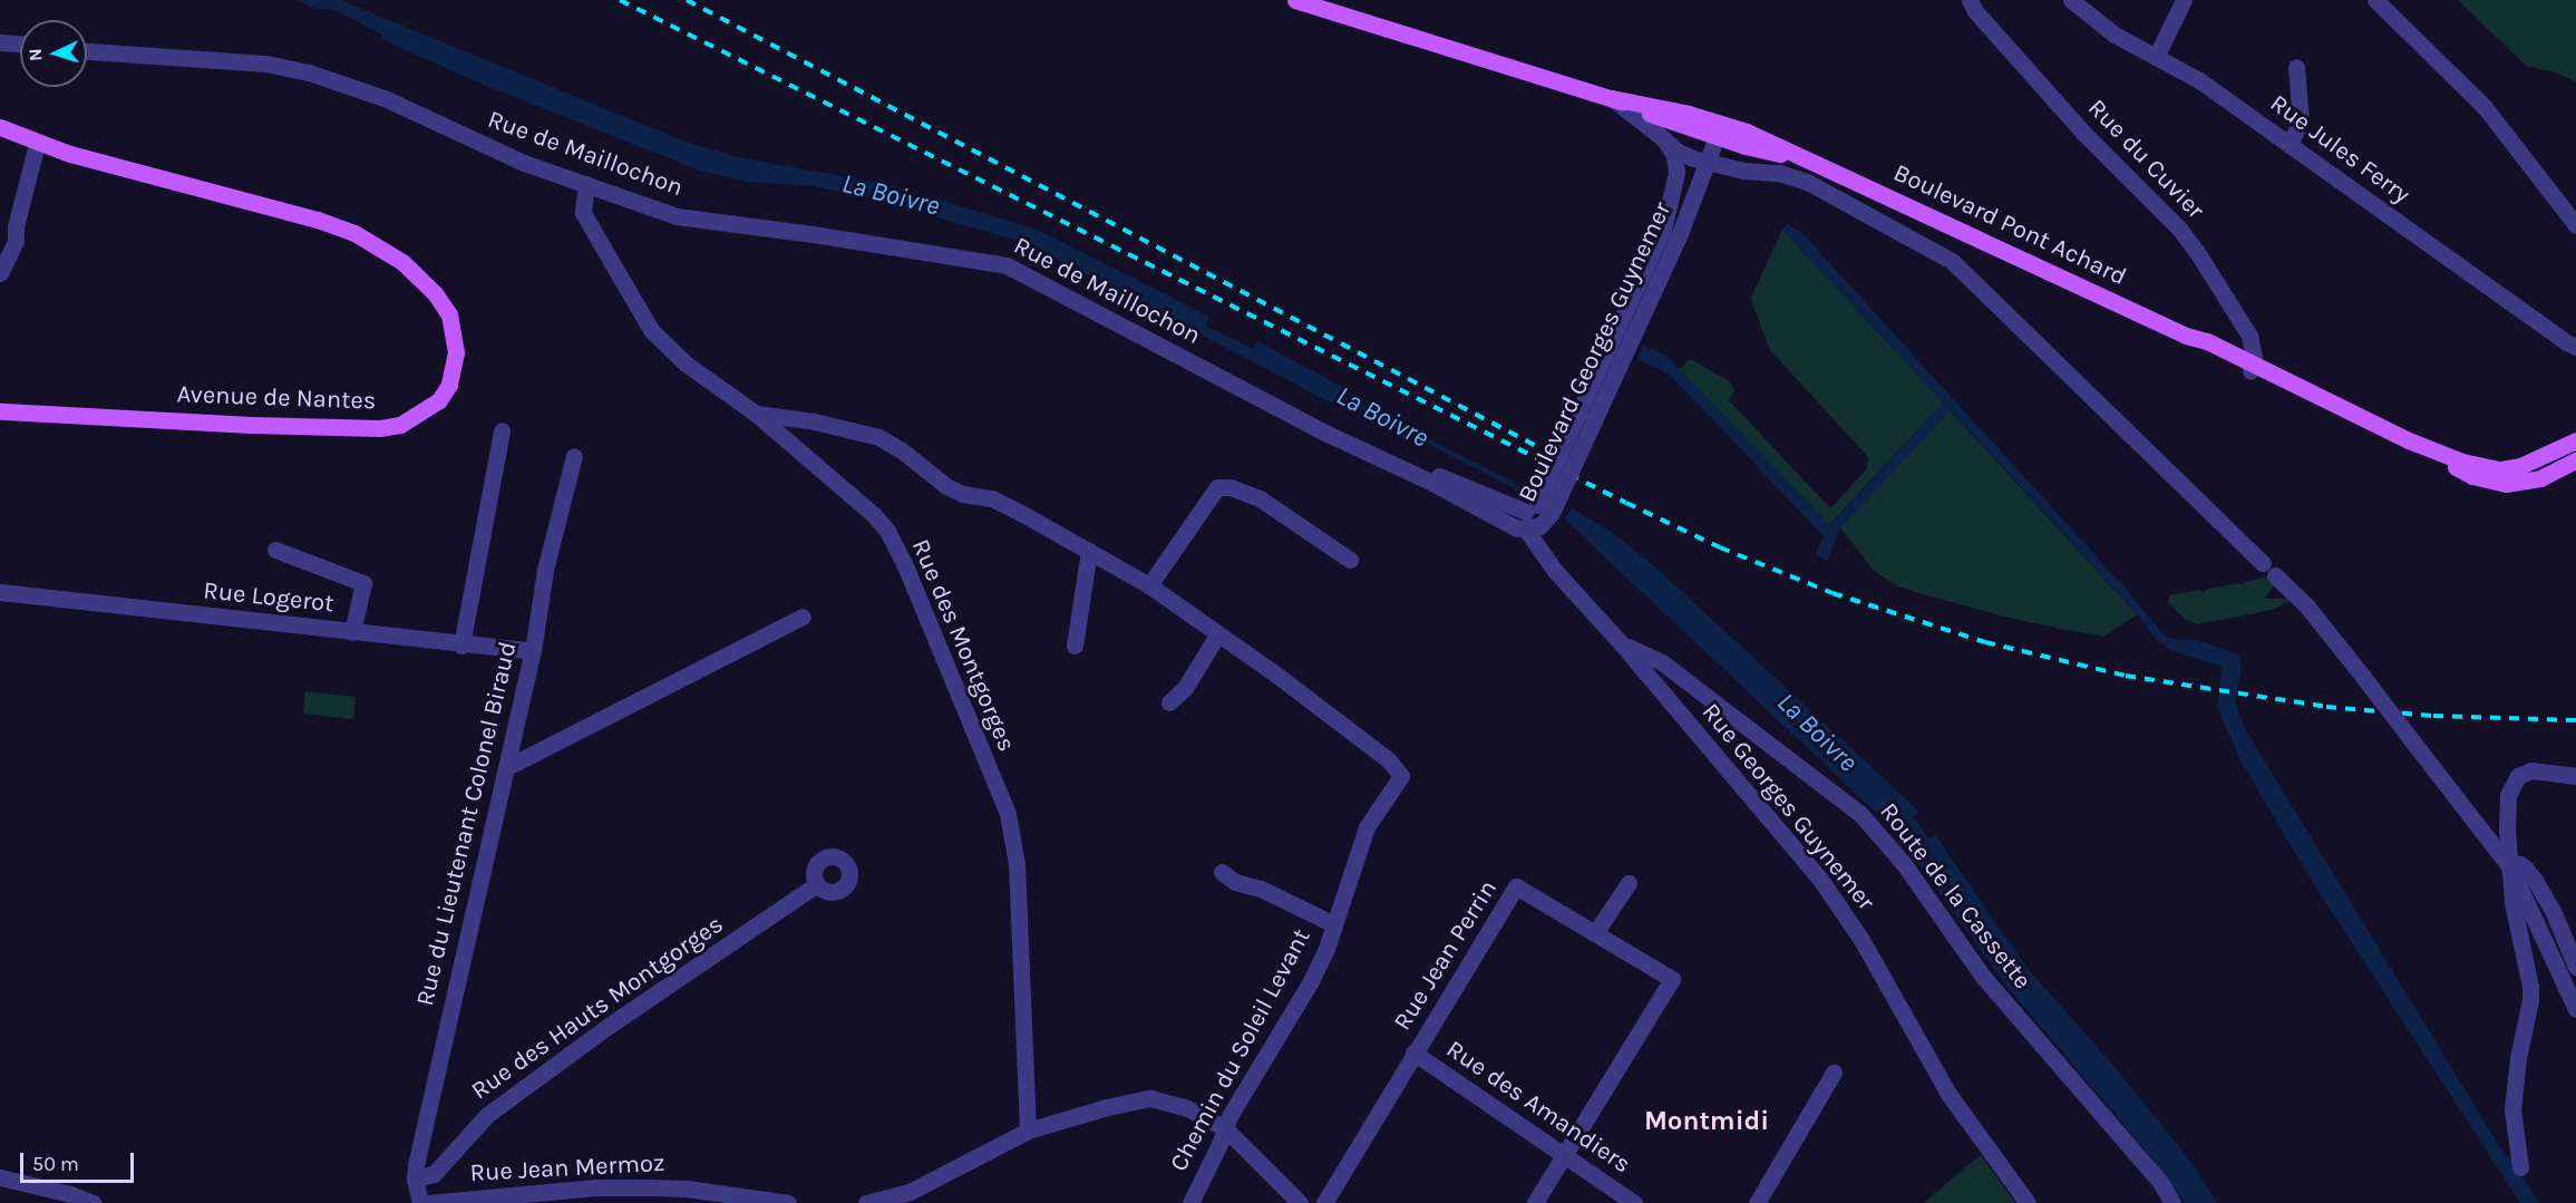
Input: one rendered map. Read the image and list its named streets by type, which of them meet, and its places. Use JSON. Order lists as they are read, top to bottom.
{
  "streets": {
    "main road": ["Boulevard Pont Achard", "Avenue de Nantes"],
    "street": [
      "Rue Jules Ferry",
      "Rue de Maillochon",
      "Rue du Cuvier",
      "Boulevard Georges Guynemer",
      "Rue Logerot",
      "Rue des Montgorges",
      "Rue Georges Guynemer",
      "Rue du Lieutenant Colonel Biraud",
      "Route de la Cassette",
      "Rue Jean Perrin",
      "Rue des Hauts Montgorges",
      "Chemin du Soleil Levant",
      "Rue des Amandiers",
      "Rue Jean Mermoz"
    ]
  },
  "crossings": [
    ["Rue de Maillochon", "Boulevard Georges Guynemer"],
    ["Rue de Maillochon", "Rue des Montgorges"],
    ["Rue de Maillochon", "Rue Georges Guynemer"],
    ["Rue du Cuvier", "Boulevard Pont Achard"],
    ["Boulevard Pont Achard", "Boulevard Georges Guynemer"],
    ["Boulevard Georges Guynemer", "Rue Georges Guynemer"],
    ["Rue Logerot", "Rue du Lieutenant Colonel Biraud"],
    ["Rue Georges Guynemer", "Route de la Cassette"],
    ["Rue du Lieutenant Colonel Biraud", "Rue des Hauts Montgorges"],
    ["Rue Jean Perrin", "Rue des Amandiers"]
  ],
  "districts": ["Montmidi"],
  "water": ["La Boivre"],
  "scale_bar": "50 m",
  "north": "left"
}
